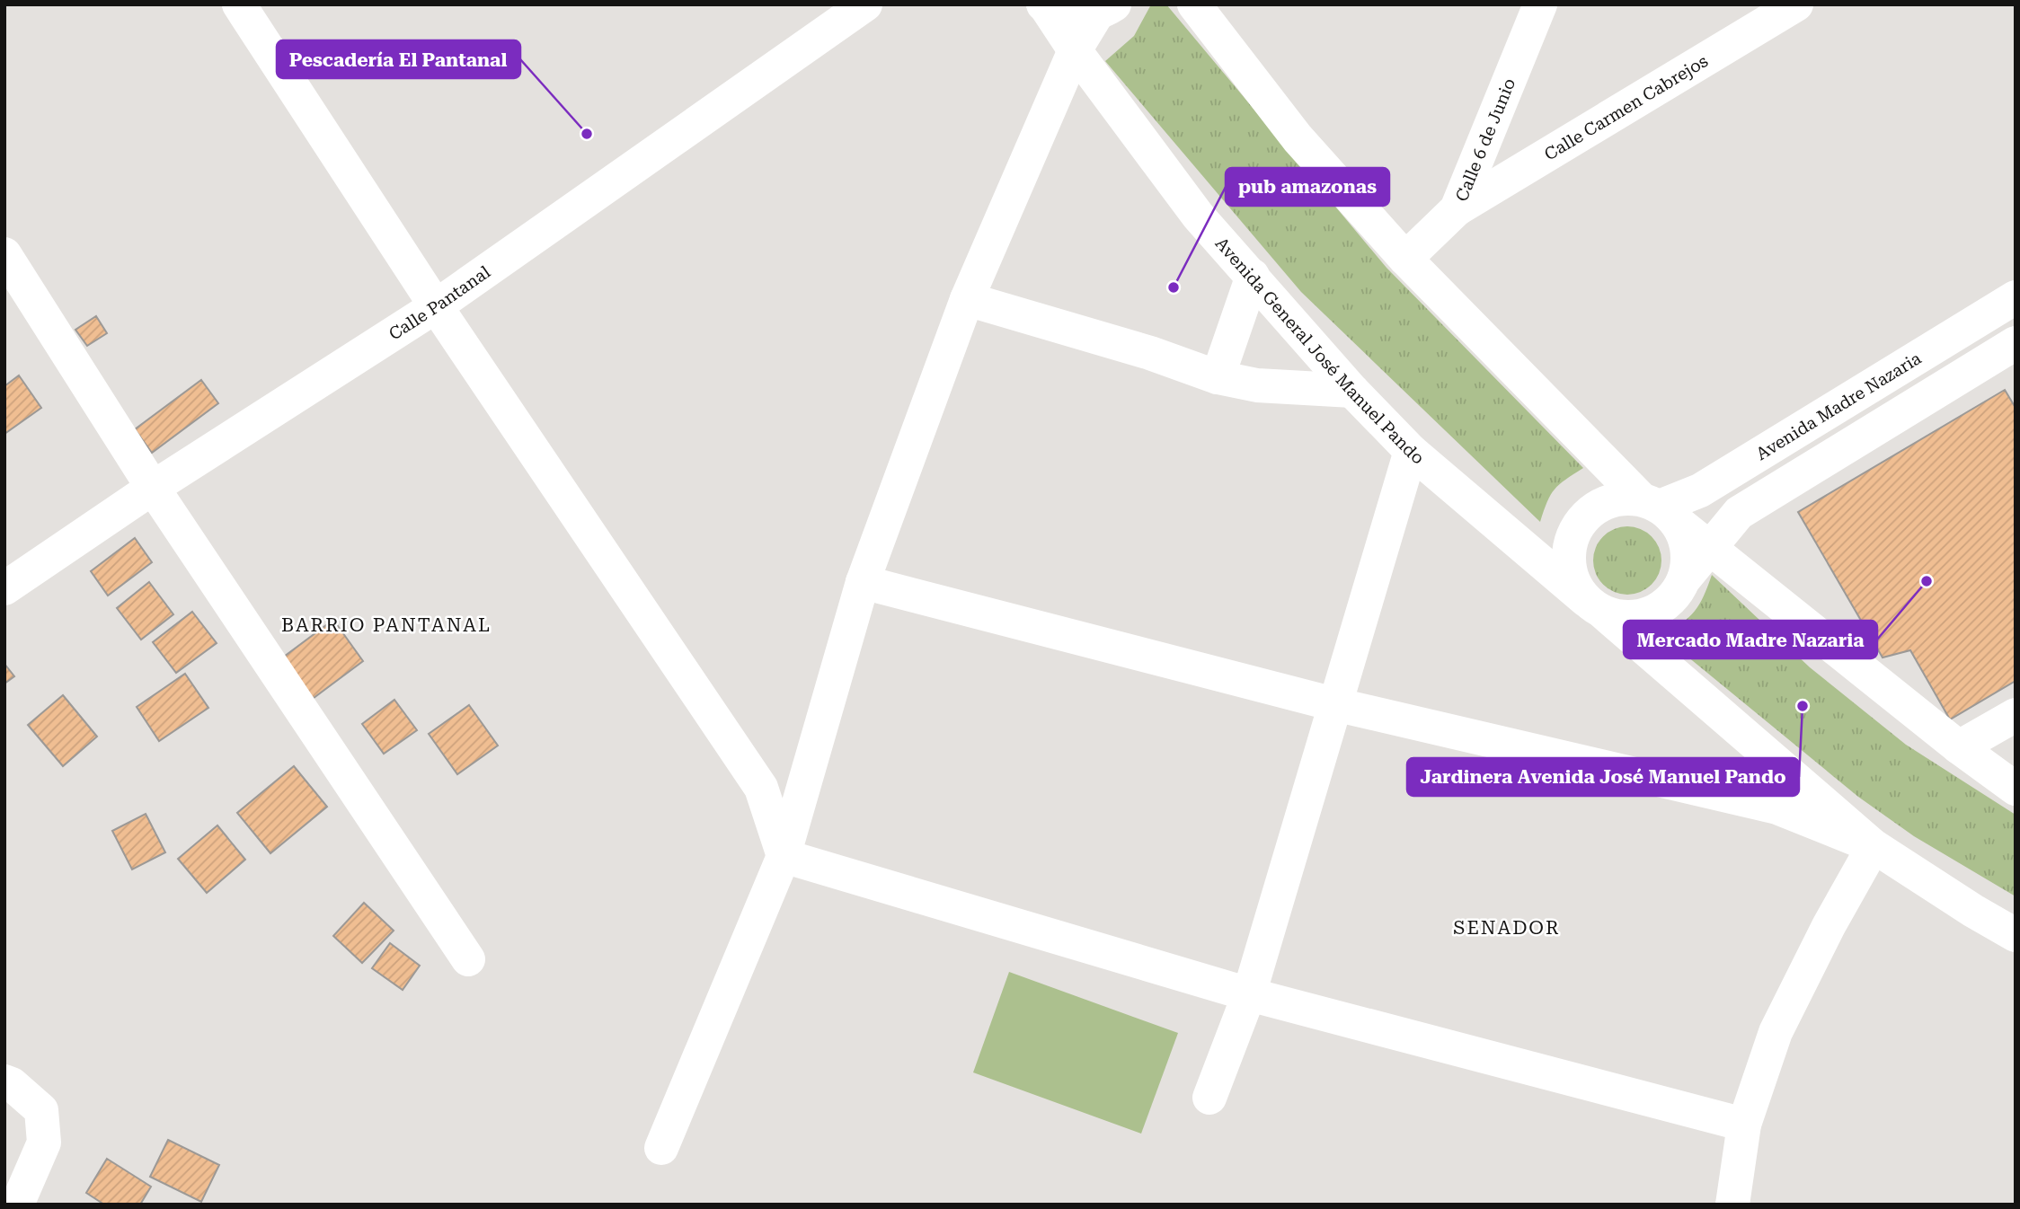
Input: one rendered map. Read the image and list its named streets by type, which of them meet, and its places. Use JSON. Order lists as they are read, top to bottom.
{
  "streets": {
    "street": [
      "Calle Carmen Cabrejos",
      "Calle 6 de Junio",
      "Calle Pantanal",
      "Avenida General José Manuel Pando",
      "Avenida Madre Nazaria"
    ]
  },
  "crossings": [
    ["Calle Carmen Cabrejos", "Calle 6 de Junio"],
    ["Avenida General José Manuel Pando", "Avenida Madre Nazaria"]
  ],
  "districts": ["BARRIO PANTANAL", "SENADOR"],
  "places": [
    "Pescadería El Pantanal",
    "pub amazonas",
    "Mercado Madre Nazaria",
    "Jardinera Avenida José Manuel Pando"
  ]
}
